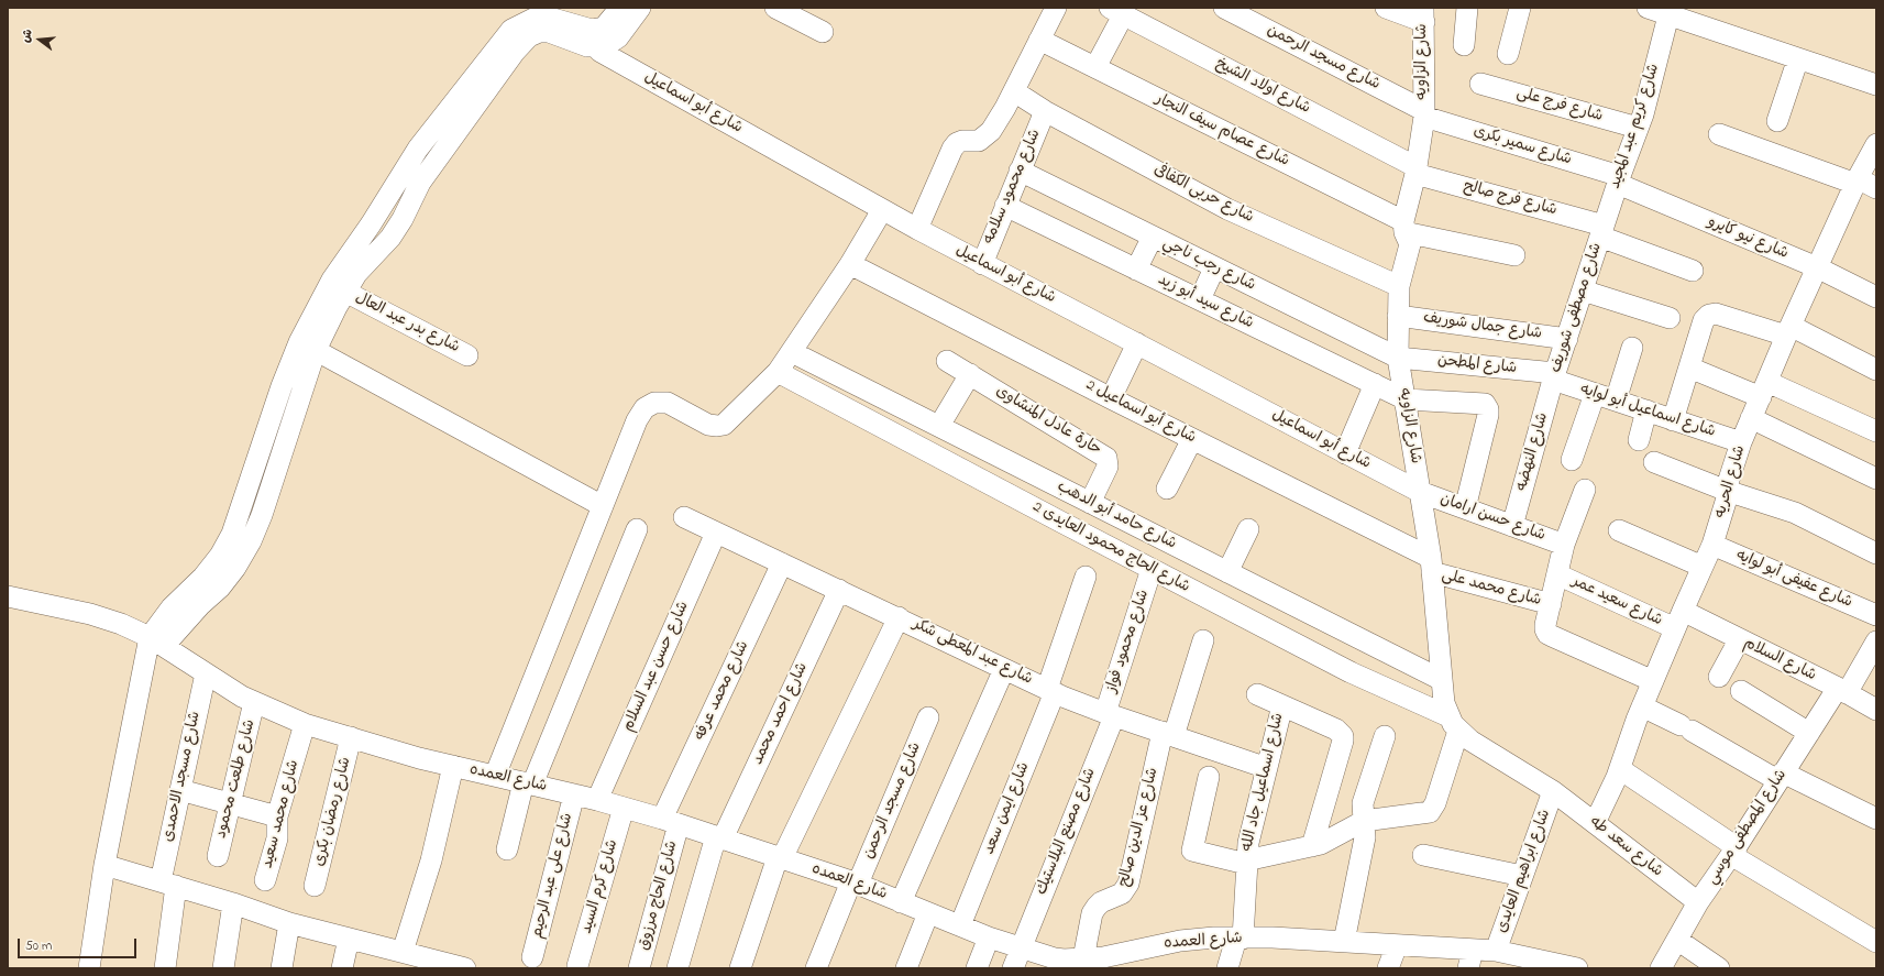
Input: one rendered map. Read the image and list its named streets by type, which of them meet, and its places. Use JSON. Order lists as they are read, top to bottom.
{
  "streets": {
    "street": [
      "شارع مسجد الرحمن",
      "شارع الزاويه",
      "شارع اولاد الشيخ",
      "شارع أبو اسماعيل",
      "شارع فرج على",
      "شارع كريم عبد المجيد",
      "شارع عصام سيف النجار",
      "شارع سمير بكرى",
      "شارع محمود سلامه",
      "شارع حربى الكفافى",
      "شارع فرج صالح",
      "شارع نيو كايرو",
      "شارع رجب ناجي",
      "شارع سيد أبو زيد",
      "شارع مصطفى شوريف",
      "شارع بدر عبد العال",
      "شارع جمال شوريف",
      "شارع المطحن",
      "شارع اسماعيل أبو لوايه",
      "شارع أبو اسماعيل 2",
      "حارة عادل المنشاوى",
      "شارع النهضه",
      "شارع الحريه",
      "شارع حامد أبو الدهب",
      "شارع حسن ارامان",
      "شارع الحاج محمود العايدى 2",
      "شارع عفيفى أبو لوايه",
      "شارع محمد على",
      "شارع سعيد عمر",
      "شارع محمود فواز",
      "شارع عبد المعطى شكر",
      "شارع السلام",
      "شارع حسن عبد السلام",
      "شارع محمد عرفه",
      "شارع احمد محمد",
      "شارع مسجد الاحمدى",
      "شارع طلعت محمود",
      "شارع العمده",
      "شارع اسماعيل جاد الله",
      "شارع ايمن سعد",
      "شارع رمضان بكرى",
      "شارع محمد سعيد",
      "شارع عز الدين صالح",
      "شارع المصطفى موسي",
      "شارع مصنع البلاستيك",
      "شارع سعد طه",
      "شارع ابراهيم العايدى",
      "شارع على عبد الرحيم",
      "شارع كرم السيد",
      "شارع الحاج مرزوق"
    ]
  },
  "crossings": [
    ["شارع مسجد الرحمن", "شارع الزاويه"],
    ["شارع مسجد الرحمن", "شارع سمير بكرى"],
    ["شارع مسجد الرحمن", "شارع العمده"],
    ["شارع الزاويه", "شارع اولاد الشيخ"],
    ["شارع الزاويه", "شارع أبو اسماعيل"],
    ["شارع الزاويه", "شارع عصام سيف النجار"],
    ["شارع الزاويه", "شارع سمير بكرى"],
    ["شارع الزاويه", "شارع حربى الكفافى"],
    ["شارع الزاويه", "شارع فرج صالح"],
    ["شارع الزاويه", "شارع رجب ناجي"],
    ["شارع الزاويه", "شارع سيد أبو زيد"],
    ["شارع الزاويه", "شارع جمال شوريف"],
    ["شارع الزاويه", "شارع المطحن"],
    ["شارع الزاويه", "شارع أبو اسماعيل 2"],
    ["شارع الزاويه", "شارع حامد أبو الدهب"],
    ["شارع الزاويه", "شارع حسن ارامان"],
    ["شارع الزاويه", "شارع الحاج محمود العايدى 2"],
    ["شارع الزاويه", "شارع محمد على"],
    ["شارع اولاد الشيخ", "شارع فرج صالح"],
    ["شارع أبو اسماعيل", "شارع محمود سلامه"],
    ["شارع أبو اسماعيل", "شارع حسن ارامان"],
    ["شارع فرج على", "شارع كريم عبد المجيد"],
    ["شارع كريم عبد المجيد", "شارع سمير بكرى"],
    ["شارع كريم عبد المجيد", "شارع فرج صالح"],
    ["شارع كريم عبد المجيد", "شارع نيو كايرو"],
    ["شارع كريم عبد المجيد", "شارع مصطفى شوريف"],
    ["شارع سمير بكرى", "شارع نيو كايرو"],
    ["شارع محمود سلامه", "شارع حربى الكفافى"],
    ["شارع محمود سلامه", "شارع رجب ناجي"],
    ["شارع محمود سلامه", "شارع سيد أبو زيد"],
    ["شارع فرج صالح", "شارع مصطفى شوريف"],
    ["شارع نيو كايرو", "شارع الحريه"],
    ["شارع رجب ناجي", "شارع المطحن"],
    ["شارع مصطفى شوريف", "شارع جمال شوريف"],
    ["شارع مصطفى شوريف", "شارع المطحن"],
    ["شارع مصطفى شوريف", "شارع اسماعيل أبو لوايه"],
    ["شارع مصطفى شوريف", "شارع النهضه"],
    ["شارع المطحن", "شارع اسماعيل أبو لوايه"],
    ["شارع المطحن", "شارع النهضه"],
    ["شارع اسماعيل أبو لوايه", "شارع النهضه"],
    ["شارع اسماعيل أبو لوايه", "شارع الحريه"],
    ["شارع أبو اسماعيل 2", "شارع محمد على"],
    ["حارة عادل المنشاوى", "شارع حامد أبو الدهب"],
    ["شارع النهضه", "شارع حسن ارامان"],
    ["شارع الحريه", "شارع عفيفى أبو لوايه"],
    ["شارع الحريه", "شارع سعيد عمر"],
    ["شارع الحريه", "شارع السلام"],
    ["شارع الحريه", "شارع سعد طه"],
    ["شارع الحاج محمود العايدى 2", "شارع محمود فواز"],
    ["شارع سعيد عمر", "شارع السلام"],
    ["شارع محمود فواز", "شارع عبد المعطى شكر"],
    ["شارع محمود فواز", "شارع مصنع البلاستيك"],
    ["شارع عبد المعطى شكر", "شارع حسن عبد السلام"],
    ["شارع عبد المعطى شكر", "شارع محمد عرفه"],
    ["شارع عبد المعطى شكر", "شارع احمد محمد"],
    ["شارع عبد المعطى شكر", "شارع اسماعيل جاد الله"],
    ["شارع عبد المعطى شكر", "شارع ايمن سعد"],
    ["شارع عبد المعطى شكر", "شارع عز الدين صالح"],
    ["شارع عبد المعطى شكر", "شارع مصنع البلاستيك"],
    ["شارع السلام", "شارع المصطفى موسي"],
    ["شارع حسن عبد السلام", "شارع العمده"],
    ["شارع محمد عرفه", "شارع العمده"],
    ["شارع محمد عرفه", "شارع الحاج مرزوق"],
    ["شارع احمد محمد", "شارع العمده"],
    ["شارع مسجد الاحمدى", "شارع العمده"],
    ["شارع طلعت محمود", "شارع العمده"],
    ["شارع العمده", "شارع اسماعيل جاد الله"],
    ["شارع العمده", "شارع ايمن سعد"],
    ["شارع العمده", "شارع رمضان بكرى"],
    ["شارع العمده", "شارع محمد سعيد"],
    ["شارع العمده", "شارع عز الدين صالح"],
    ["شارع العمده", "شارع مصنع البلاستيك"],
    ["شارع العمده", "شارع ابراهيم العايدى"],
    ["شارع العمده", "شارع على عبد الرحيم"],
    ["شارع العمده", "شارع كرم السيد"],
    ["شارع العمده", "شارع الحاج مرزوق"],
    ["شارع المصطفى موسي", "شارع سعد طه"],
    ["شارع سعد طه", "شارع ابراهيم العايدى"]
  ],
  "scale_bar": "50 m",
  "north": "left"
}
